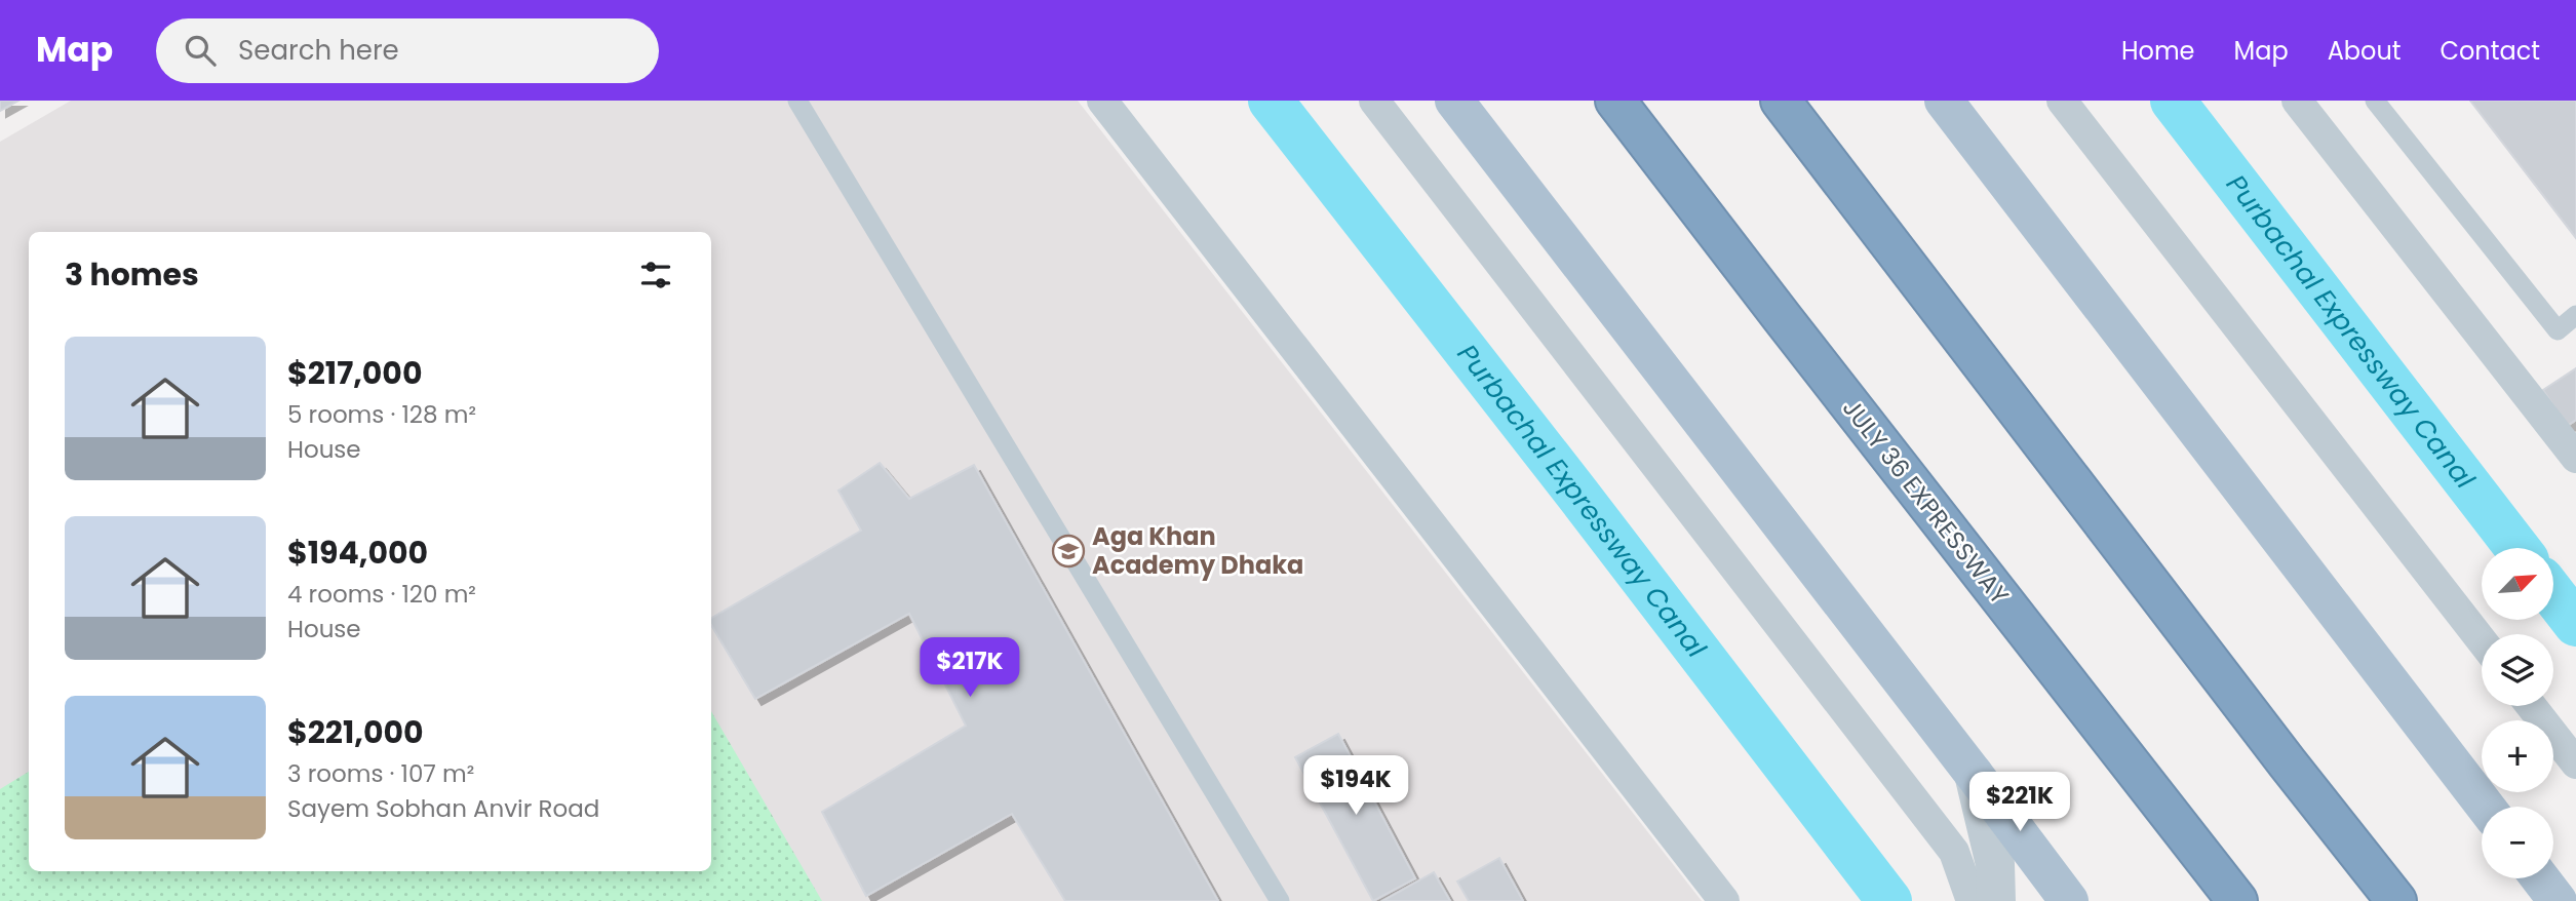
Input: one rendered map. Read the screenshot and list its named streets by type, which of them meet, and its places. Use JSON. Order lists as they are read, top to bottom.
{
  "streets": {
    "highway": ["JULY 36 EXPRESSWAY"]
  },
  "water": ["Purbachal Expressway Canal"],
  "places": {
    "school or university": ["Aga Khan Academy Dhaka"]
  },
  "north": "top right",
  "page": {
    "header": "Map",
    "search": "Search here",
    "nav": [
      "Home",
      "Map",
      "About",
      "Contact"
    ],
    "heading": "3 homes",
    "list": [
      {
        "name": "$217,000",
        "note": "5 rooms · 128 m² · House"
      },
      {
        "name": "$194,000",
        "note": "4 rooms · 120 m² · House"
      },
      {
        "name": "$221,000",
        "note": "3 rooms · 107 m² · Sayem Sobhan Anvir Road"
      }
    ],
    "map_buttons": ["+", "−"],
    "price": ["$217K", "$194K", "$221K"]
  }
}
